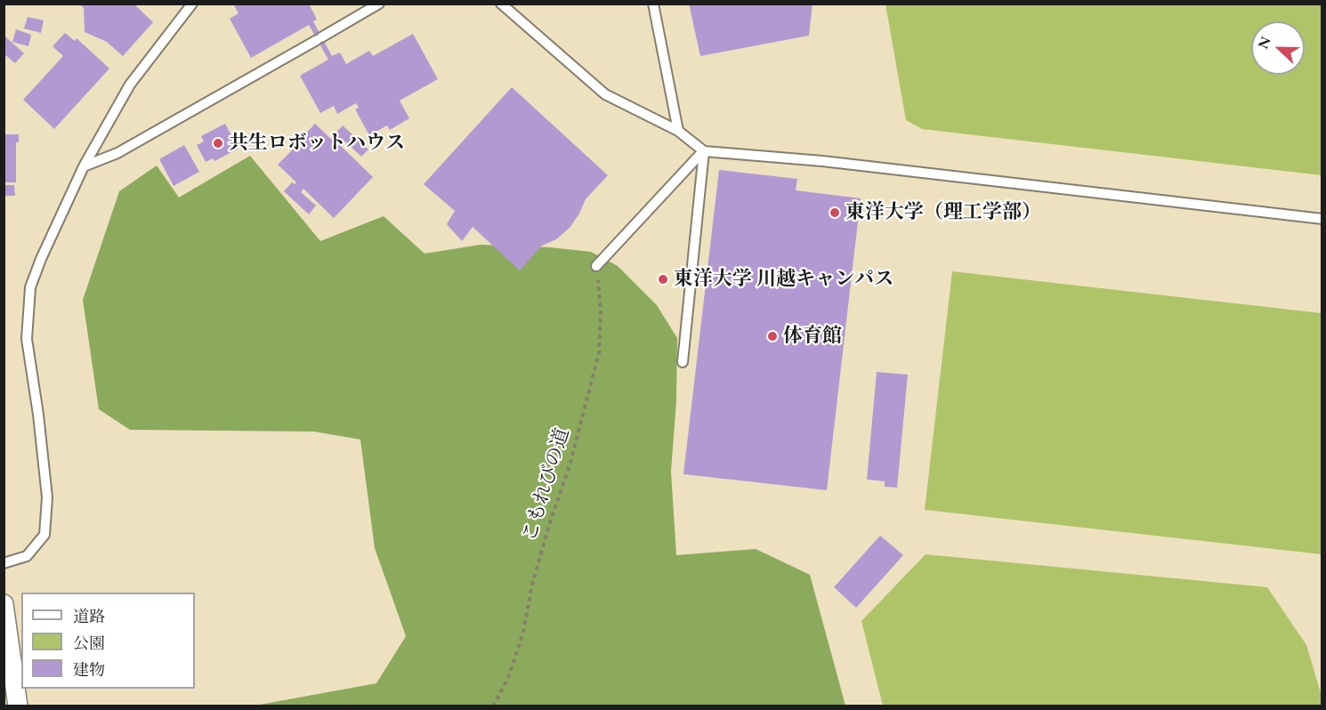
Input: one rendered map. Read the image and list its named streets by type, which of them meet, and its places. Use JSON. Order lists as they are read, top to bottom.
{
  "streets": {
    "path": ["こもれびの道"]
  },
  "places": [
    "共生ロボットハウス",
    "東洋大学（理工学部）",
    "東洋大学 川越キャンパス",
    "体育館"
  ],
  "legend": ["道路", "公園", "建物"],
  "north": "left"
}
